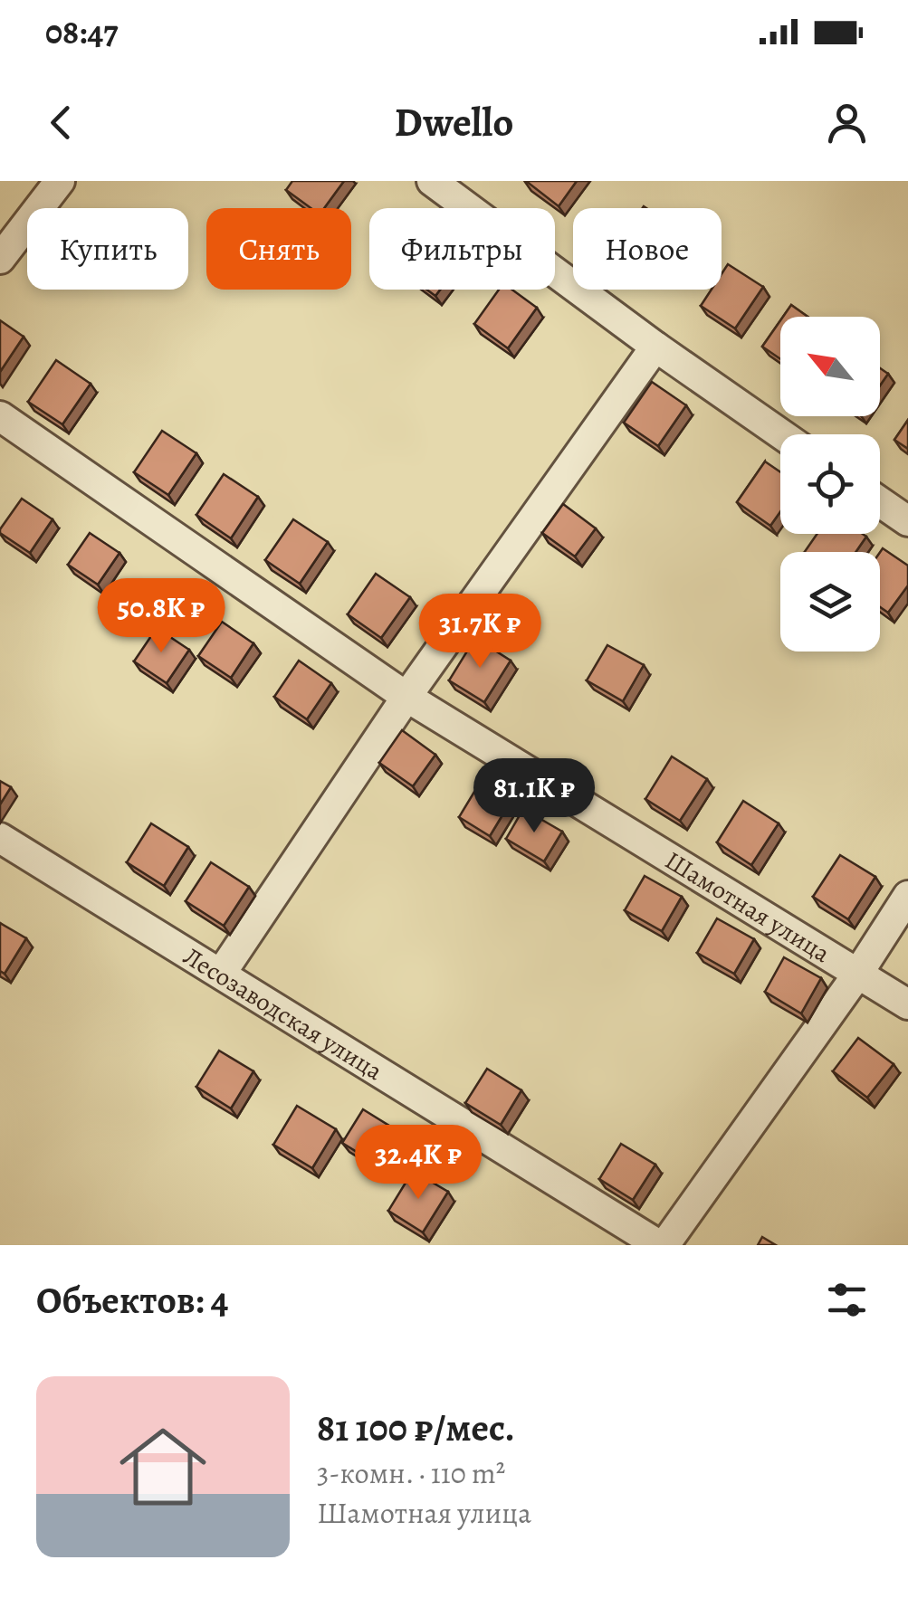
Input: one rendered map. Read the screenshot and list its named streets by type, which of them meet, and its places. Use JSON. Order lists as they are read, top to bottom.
{
  "streets": {
    "street": ["Шамотная улица", "Лесозаводская улица"]
  },
  "north": "top left",
  "page": {
    "status": "08:47",
    "header": "Dwello",
    "chip": [
      "Купить",
      "Снять",
      "Фильтры",
      "Новое"
    ],
    "price": [
      "50.8K ₽",
      "31.7K ₽",
      "81.1K ₽",
      "32.4K ₽"
    ],
    "heading": "Объектов: 4",
    "list": [
      {
        "name": "81 100 ₽/мес.",
        "note": "3-комн. · 110 m² · Шамотная улица"
      }
    ]
  }
}
